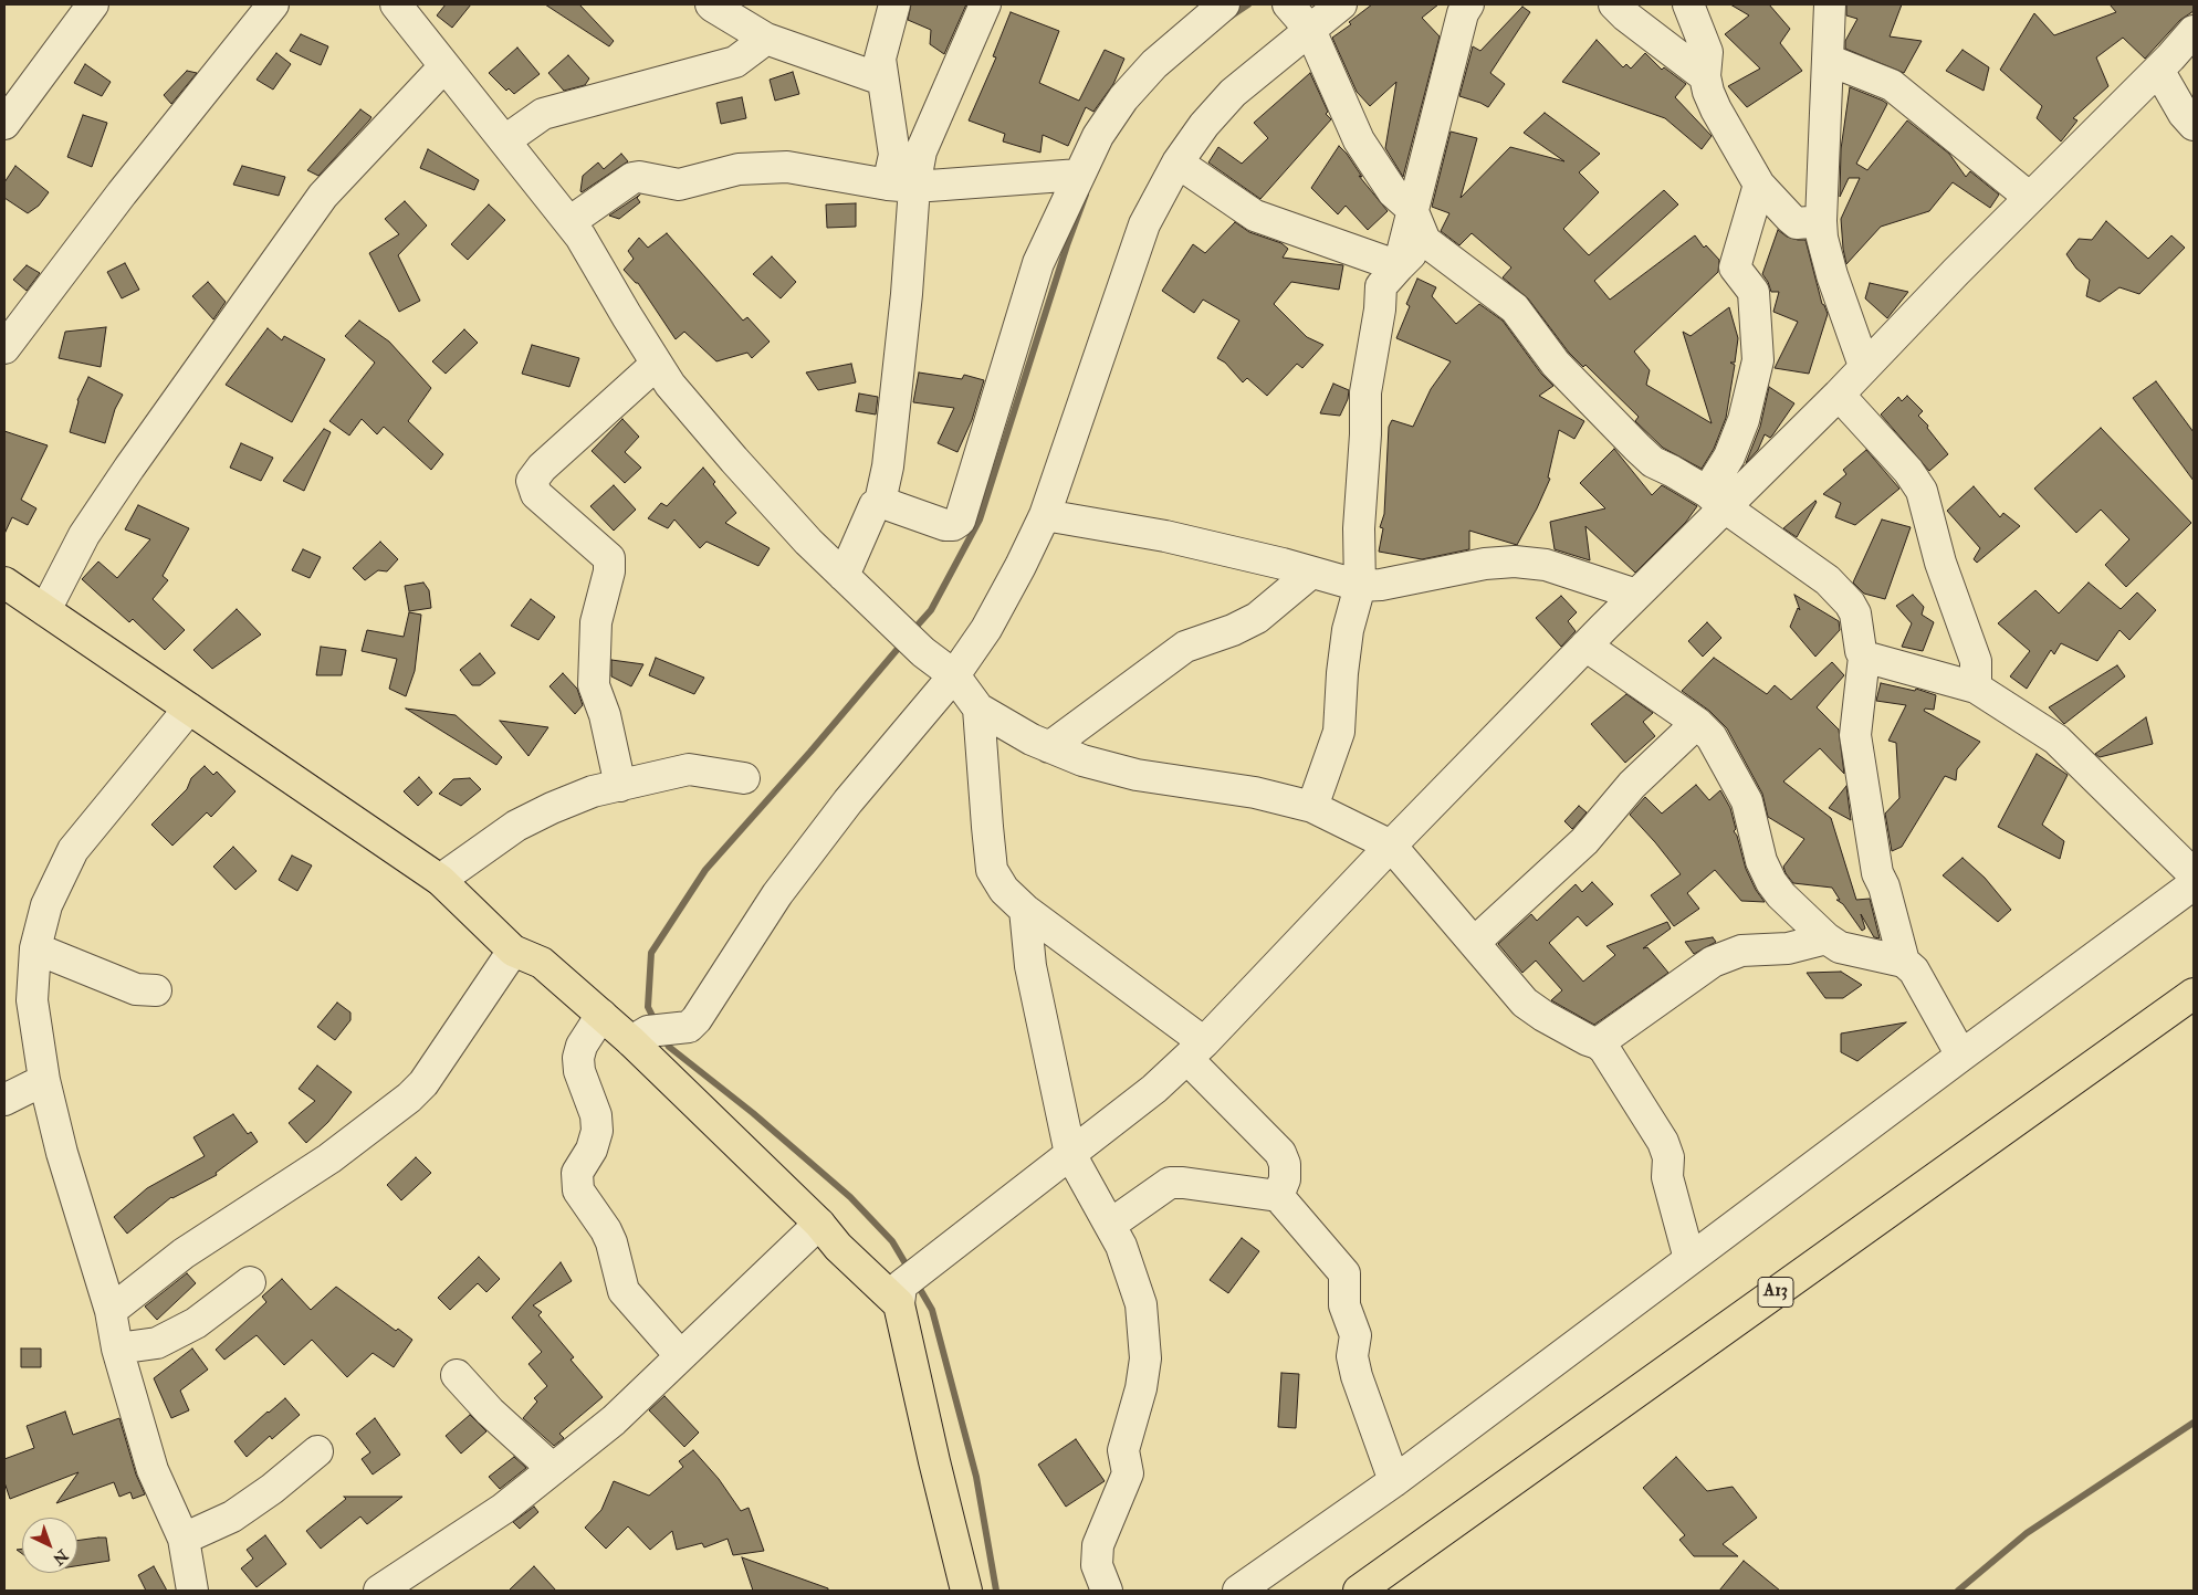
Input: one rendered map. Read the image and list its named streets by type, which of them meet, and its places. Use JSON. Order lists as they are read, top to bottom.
{
  "streets": {
    "main road": ["A13"]
  },
  "north": "bottom right"
}
